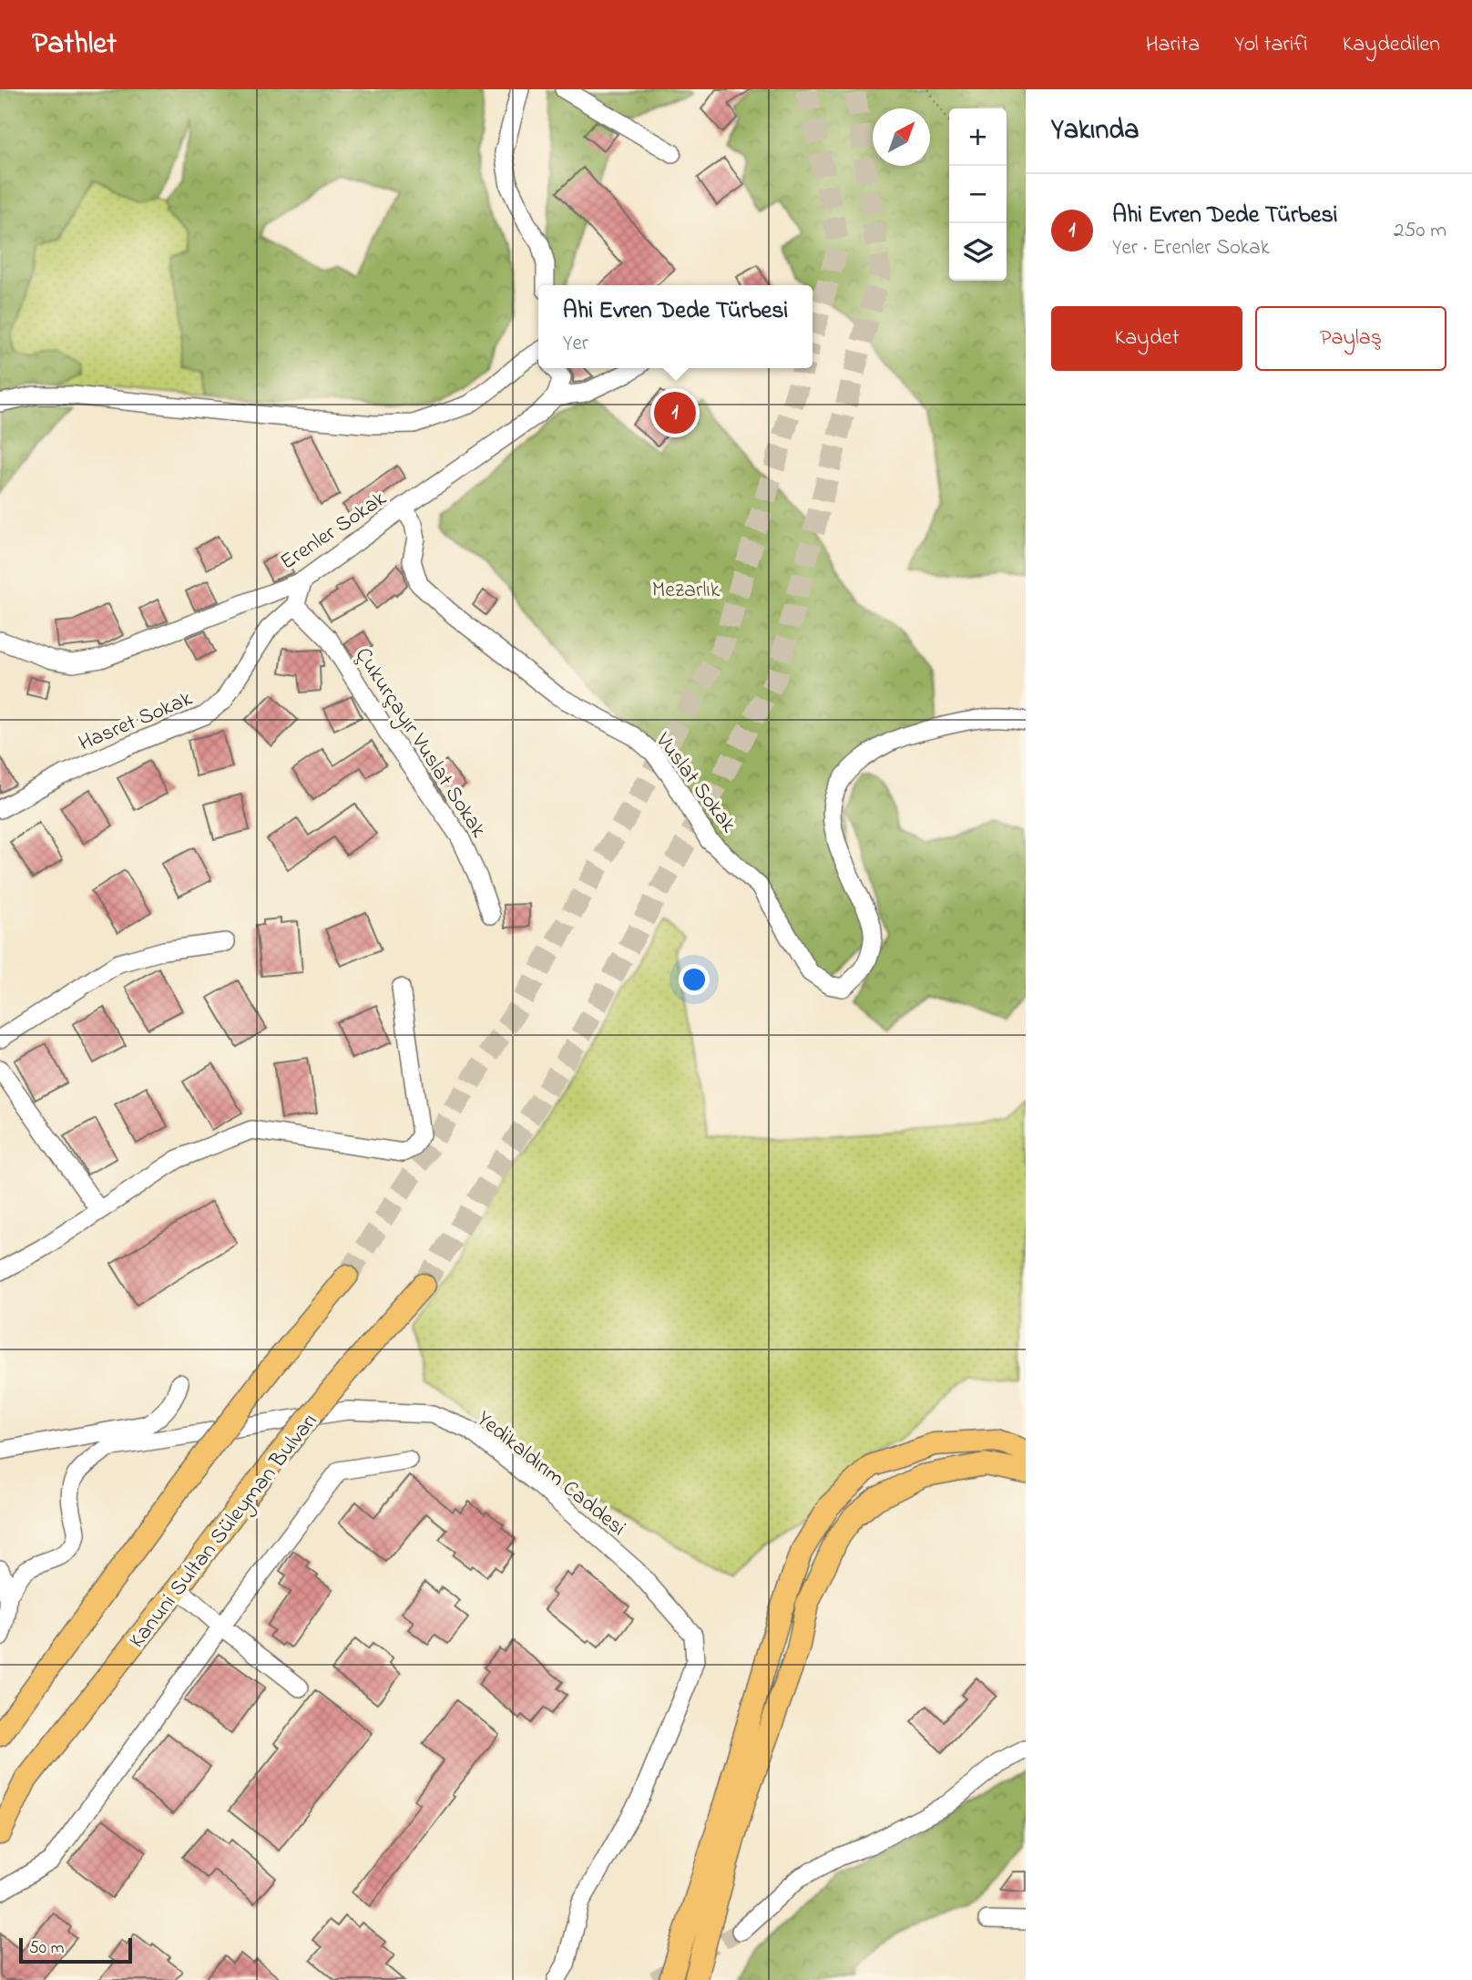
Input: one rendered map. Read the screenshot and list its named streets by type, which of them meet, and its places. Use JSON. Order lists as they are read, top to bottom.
{
  "streets": {
    "main road": ["Kanuni Sultan Süleyman Bulvarı"],
    "street": [
      "Erenler Sokak",
      "Hasret Sokak",
      "Çukurçayır Vuslat Sokak",
      "Vuslat Sokak",
      "Yedikaldırım Caddesi"
    ]
  },
  "crossings": [
    ["Erenler Sokak", "Hasret Sokak"],
    ["Erenler Sokak", "Vuslat Sokak"],
    ["Hasret Sokak", "Çukurçayır Vuslat Sokak"]
  ],
  "parks": ["Mezarlık"],
  "scale_bar": "50 m",
  "north": "top right",
  "page": {
    "header": "Pathlet",
    "nav": ["Harita", "Yol tarifi", "Kaydedilen"],
    "heading": "Yakında",
    "map_buttons": ["+", "−"],
    "list": [
      {
        "mark": "1",
        "name": "Ahi Evren Dede Türbesi",
        "note": "Yer · Erenler Sokak",
        "value": "250 m"
      }
    ],
    "popup": ["Ahi Evren Dede Türbesi", "Yer"],
    "buttons": ["Kaydet", "Paylaş"],
    "pins": "1",
    "scale": "50 m"
  }
}
